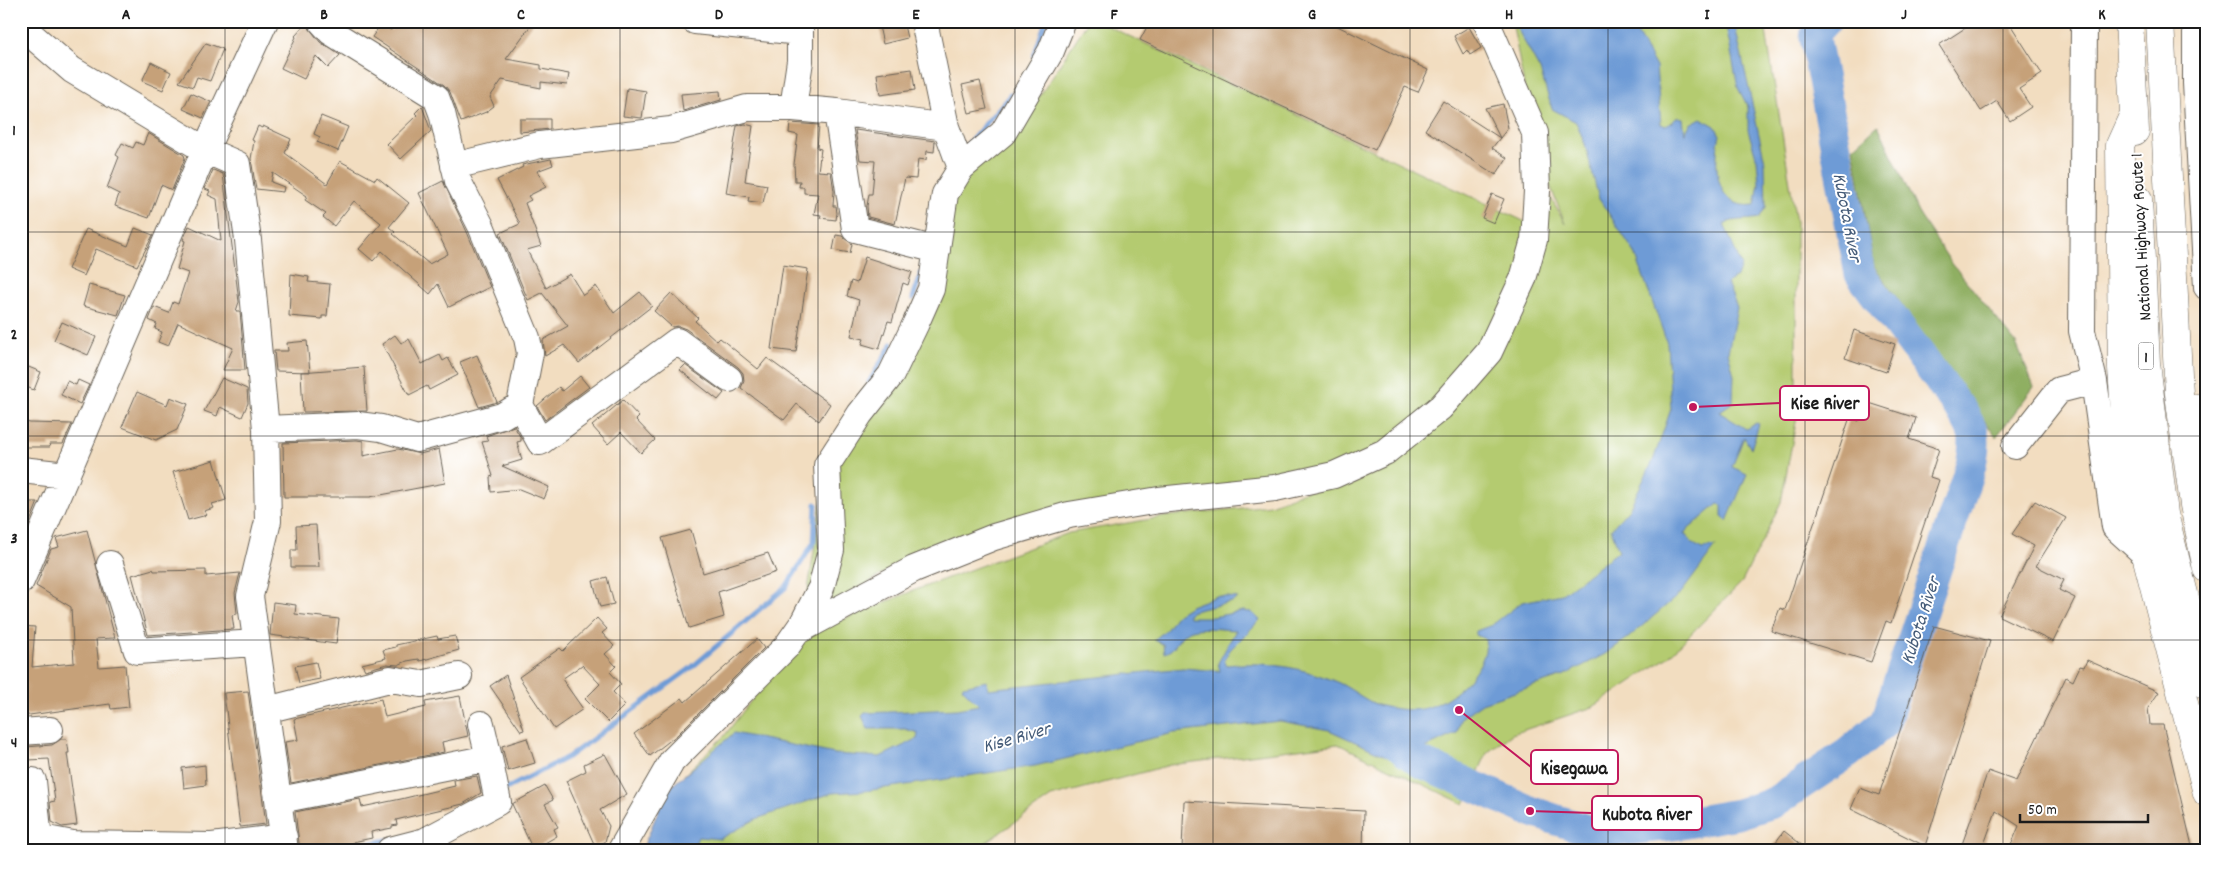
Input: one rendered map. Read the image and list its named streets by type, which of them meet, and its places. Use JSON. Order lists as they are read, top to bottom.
{
  "streets": {
    "highway": ["National Highway Route 1", "1"]
  },
  "water": ["Kubota River", "Kise River"],
  "places": ["Kise River", "Kisegawa", "Kubota River"],
  "scale_bar": "50 m",
  "grid": {
    "columns": [
      "A",
      "B",
      "C",
      "D",
      "E",
      "F",
      "G",
      "H",
      "I",
      "J",
      "K"
    ],
    "rows": [
      "1",
      "2",
      "3",
      "4"
    ]
  }
}
